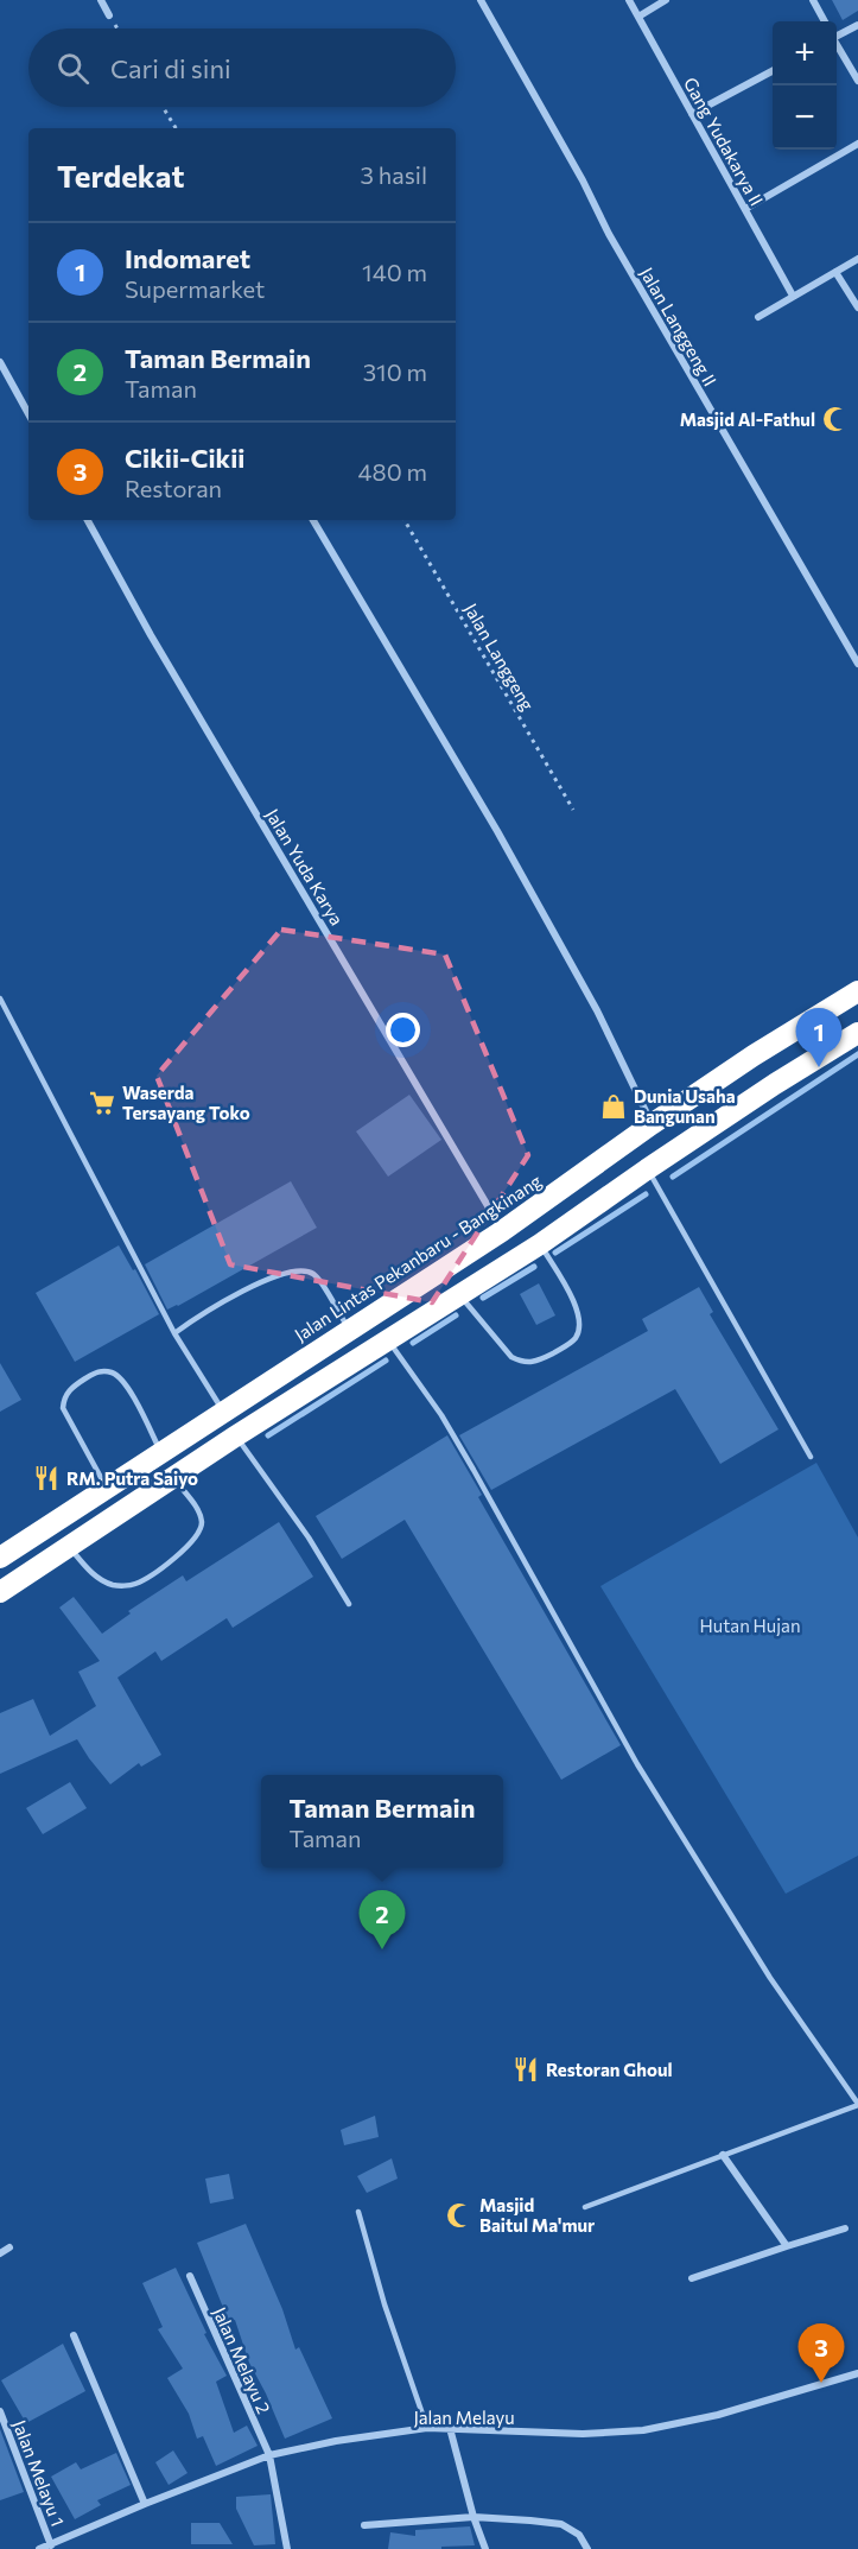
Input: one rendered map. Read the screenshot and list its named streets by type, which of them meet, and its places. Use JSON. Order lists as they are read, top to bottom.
{
  "streets": {
    "highway": ["Jalan Lintas Pekanbaru - Bangkinang"],
    "street": [
      "Gang Yudakarya II",
      "Jalan Langgeng II",
      "Jalan Yuda Karya",
      "Jalan Melayu 2",
      "Jalan Melayu",
      "Jalan Melayu 1"
    ],
    "path": ["Jalan Langgeng"]
  },
  "crossings": [
    ["Jalan Yuda Karya", "Jalan Lintas Pekanbaru - Bangkinang"],
    ["Jalan Melayu 2", "Jalan Melayu"],
    ["Jalan Melayu", "Jalan Melayu 1"]
  ],
  "parks": ["Hutan Hujan"],
  "places": {
    "mosque": ["Masjid Al-Fathul", "Masjid Baitul Ma'mur"],
    "supermarket": ["Waserda Tersayang Toko"],
    "shop": ["Dunia Usaha Bangunan"],
    "restaurant": ["RM. Putra Saiyo", "Restoran Ghoul"]
  },
  "page": {
    "map_buttons": ["+", "−"],
    "search": "Cari di sini",
    "heading": ["Terdekat", "3 hasil"],
    "list": [
      {
        "mark": "1",
        "name": "Indomaret",
        "note": "Supermarket",
        "value": "140 m"
      },
      {
        "mark": "2",
        "name": "Taman Bermain",
        "note": "Taman",
        "value": "310 m"
      },
      {
        "mark": "3",
        "name": "Cikii-Cikii",
        "note": "Restoran",
        "value": "480 m"
      }
    ],
    "pins": ["1", "2", "3"],
    "popup": ["Taman Bermain", "Taman"]
  }
}
